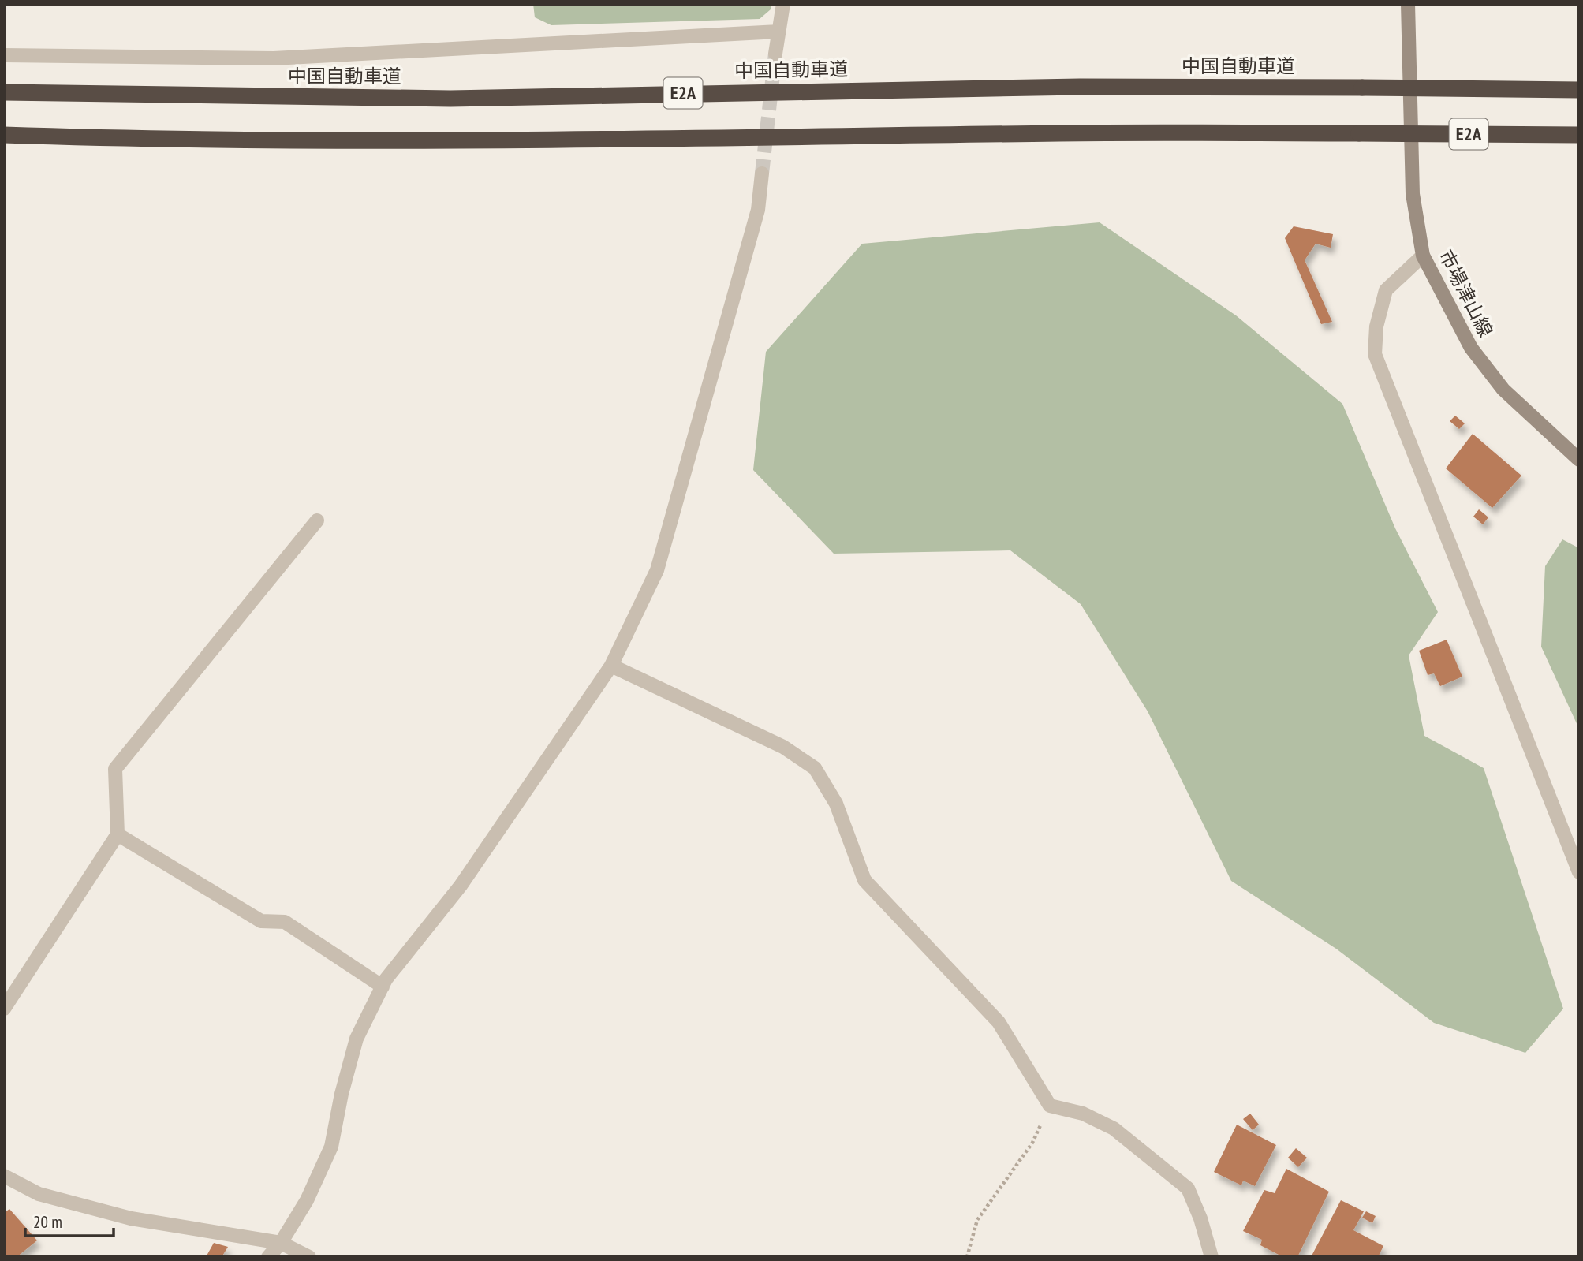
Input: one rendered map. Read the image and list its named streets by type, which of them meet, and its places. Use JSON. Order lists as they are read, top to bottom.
{
  "streets": {
    "highway": ["中国自動車道", "E2A"],
    "main road": ["市場津山線"]
  },
  "scale_bar": "20 m"
}
